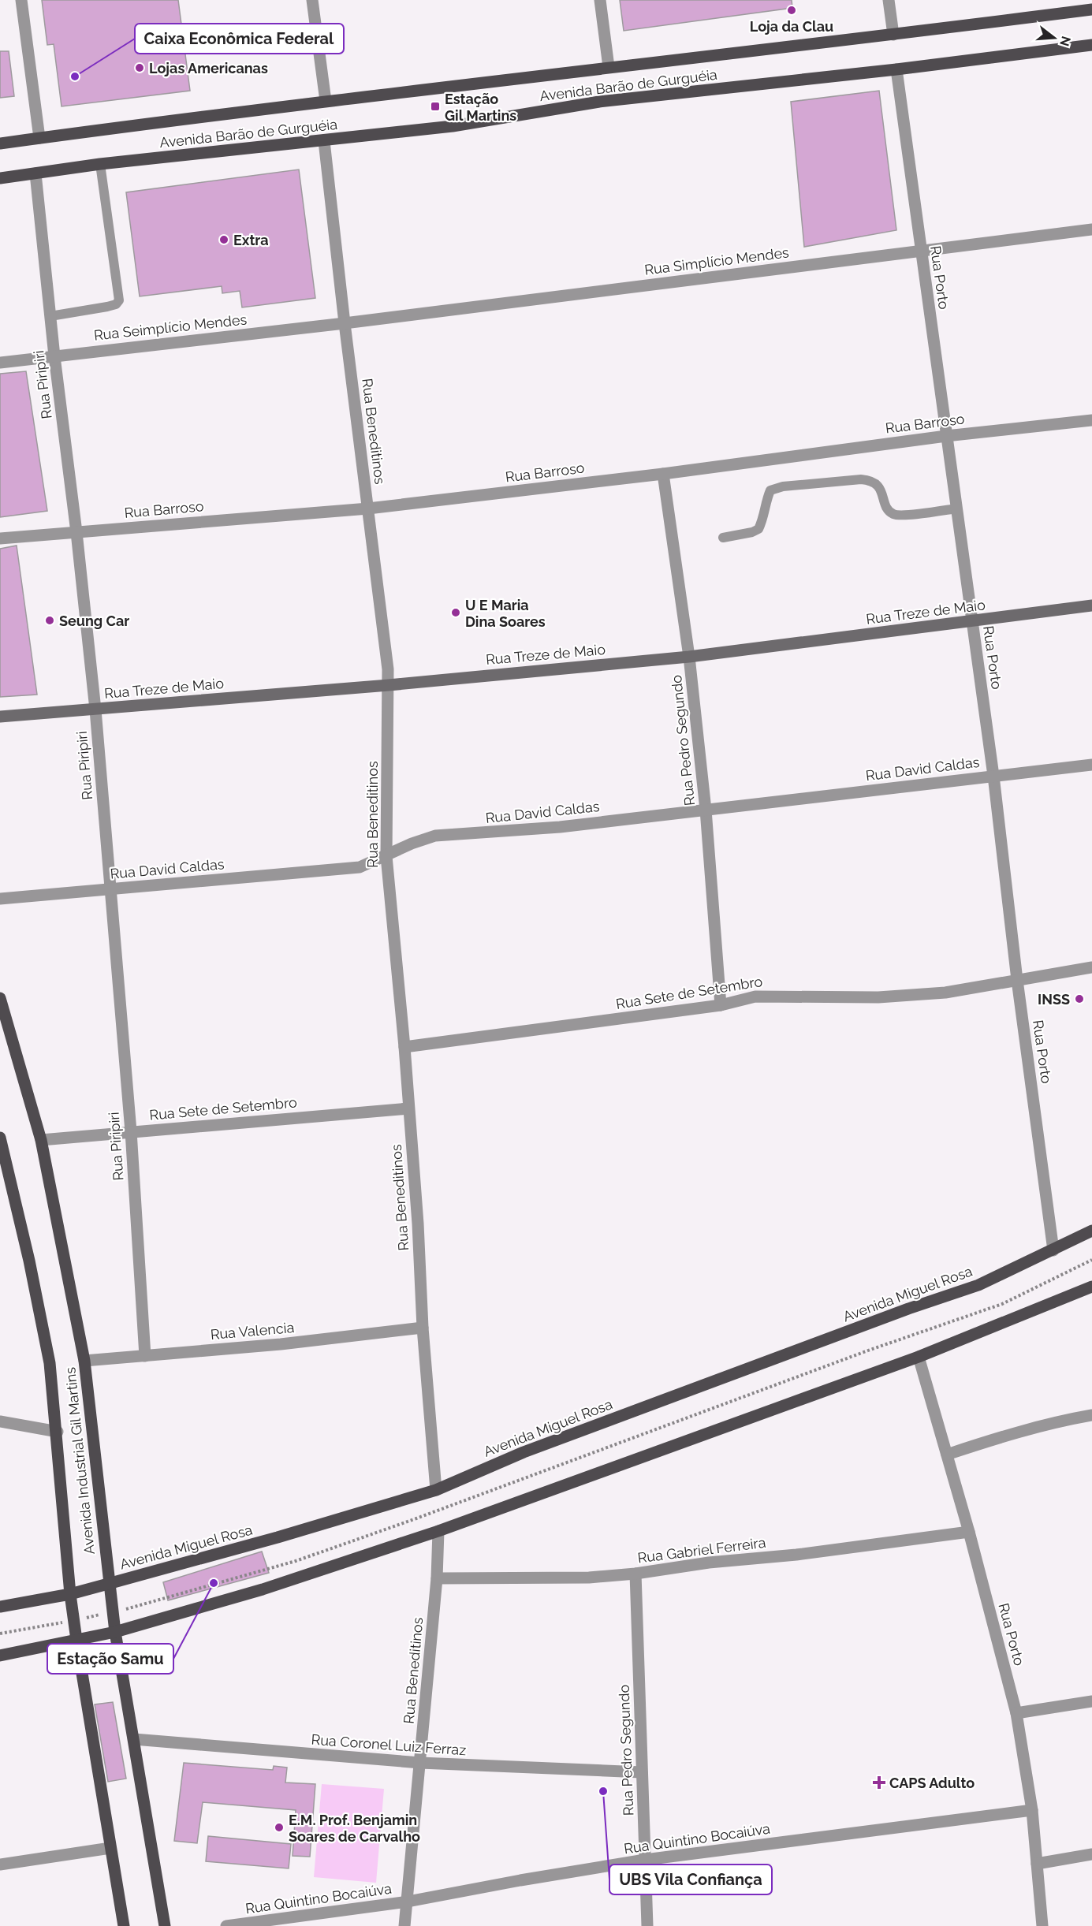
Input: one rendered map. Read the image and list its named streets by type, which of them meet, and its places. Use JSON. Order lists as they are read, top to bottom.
{
  "streets": {
    "main road": ["Avenida Barão de Gurguéia", "Avenida Miguel Rosa", "Avenida Industrial Gil Martins"],
    "street": [
      "Rua Simplício Mendes",
      "Rua Porto",
      "Rua Seimplício Mendes",
      "Rua Piripiri",
      "Rua Barroso",
      "Rua Beneditinos",
      "Rua Treze de Maio",
      "Rua Pedro Segundo",
      "Rua David Caldas",
      "Rua Sete de Setembro",
      "Rua Valencia",
      "Rua Gabriel Ferreira",
      "Rua Coronel Luiz Ferraz",
      "Rua Quintino Bocaiúva"
    ]
  },
  "crossings": [
    ["Avenida Barão de Gurguéia", "Rua Porto"],
    ["Avenida Barão de Gurguéia", "Rua Piripiri"],
    ["Avenida Barão de Gurguéia", "Rua Beneditinos"],
    ["Rua Simplício Mendes", "Rua Porto"],
    ["Rua Simplício Mendes", "Rua Seimplício Mendes"],
    ["Rua Simplício Mendes", "Rua Beneditinos"],
    ["Rua Porto", "Rua Barroso"],
    ["Rua Porto", "Rua Treze de Maio"],
    ["Rua Porto", "Rua David Caldas"],
    ["Rua Porto", "Rua Sete de Setembro"],
    ["Rua Porto", "Avenida Miguel Rosa"],
    ["Rua Porto", "Rua Gabriel Ferreira"],
    ["Rua Porto", "Rua Quintino Bocaiúva"],
    ["Rua Seimplício Mendes", "Rua Piripiri"],
    ["Rua Seimplício Mendes", "Rua Beneditinos"],
    ["Rua Piripiri", "Rua Barroso"],
    ["Rua Piripiri", "Rua Treze de Maio"],
    ["Rua Piripiri", "Rua David Caldas"],
    ["Rua Piripiri", "Rua Sete de Setembro"],
    ["Rua Piripiri", "Rua Valencia"],
    ["Rua Barroso", "Rua Beneditinos"],
    ["Rua Barroso", "Rua Pedro Segundo"],
    ["Rua Beneditinos", "Rua Treze de Maio"],
    ["Rua Beneditinos", "Rua David Caldas"],
    ["Rua Beneditinos", "Rua Sete de Setembro"],
    ["Rua Beneditinos", "Avenida Miguel Rosa"],
    ["Rua Beneditinos", "Rua Valencia"],
    ["Rua Beneditinos", "Rua Gabriel Ferreira"],
    ["Rua Beneditinos", "Rua Coronel Luiz Ferraz"],
    ["Rua Beneditinos", "Rua Quintino Bocaiúva"],
    ["Rua Treze de Maio", "Rua Pedro Segundo"],
    ["Rua Pedro Segundo", "Rua David Caldas"],
    ["Rua Pedro Segundo", "Rua Sete de Setembro"],
    ["Rua Pedro Segundo", "Rua Gabriel Ferreira"],
    ["Rua Pedro Segundo", "Rua Coronel Luiz Ferraz"],
    ["Rua Pedro Segundo", "Rua Quintino Bocaiúva"],
    ["Rua Sete de Setembro", "Avenida Industrial Gil Martins"],
    ["Avenida Miguel Rosa", "Avenida Industrial Gil Martins"],
    ["Rua Valencia", "Avenida Industrial Gil Martins"],
    ["Avenida Industrial Gil Martins", "Rua Coronel Luiz Ferraz"]
  ],
  "places": {
    "other": [
      "Loja da Clau",
      "Lojas Americanas",
      "Caixa Econômica Federal",
      "Extra",
      "U E Maria Dina Soares",
      "Seung Car",
      "INSS",
      "Estação Samu",
      "UBS Vila Confiança",
      "E.M. Prof. Benjamin Soares de Carvalho"
    ],
    "transit": ["Estação Gil Martins"],
    "health": ["CAPS Adulto"]
  },
  "north": "right"
}
